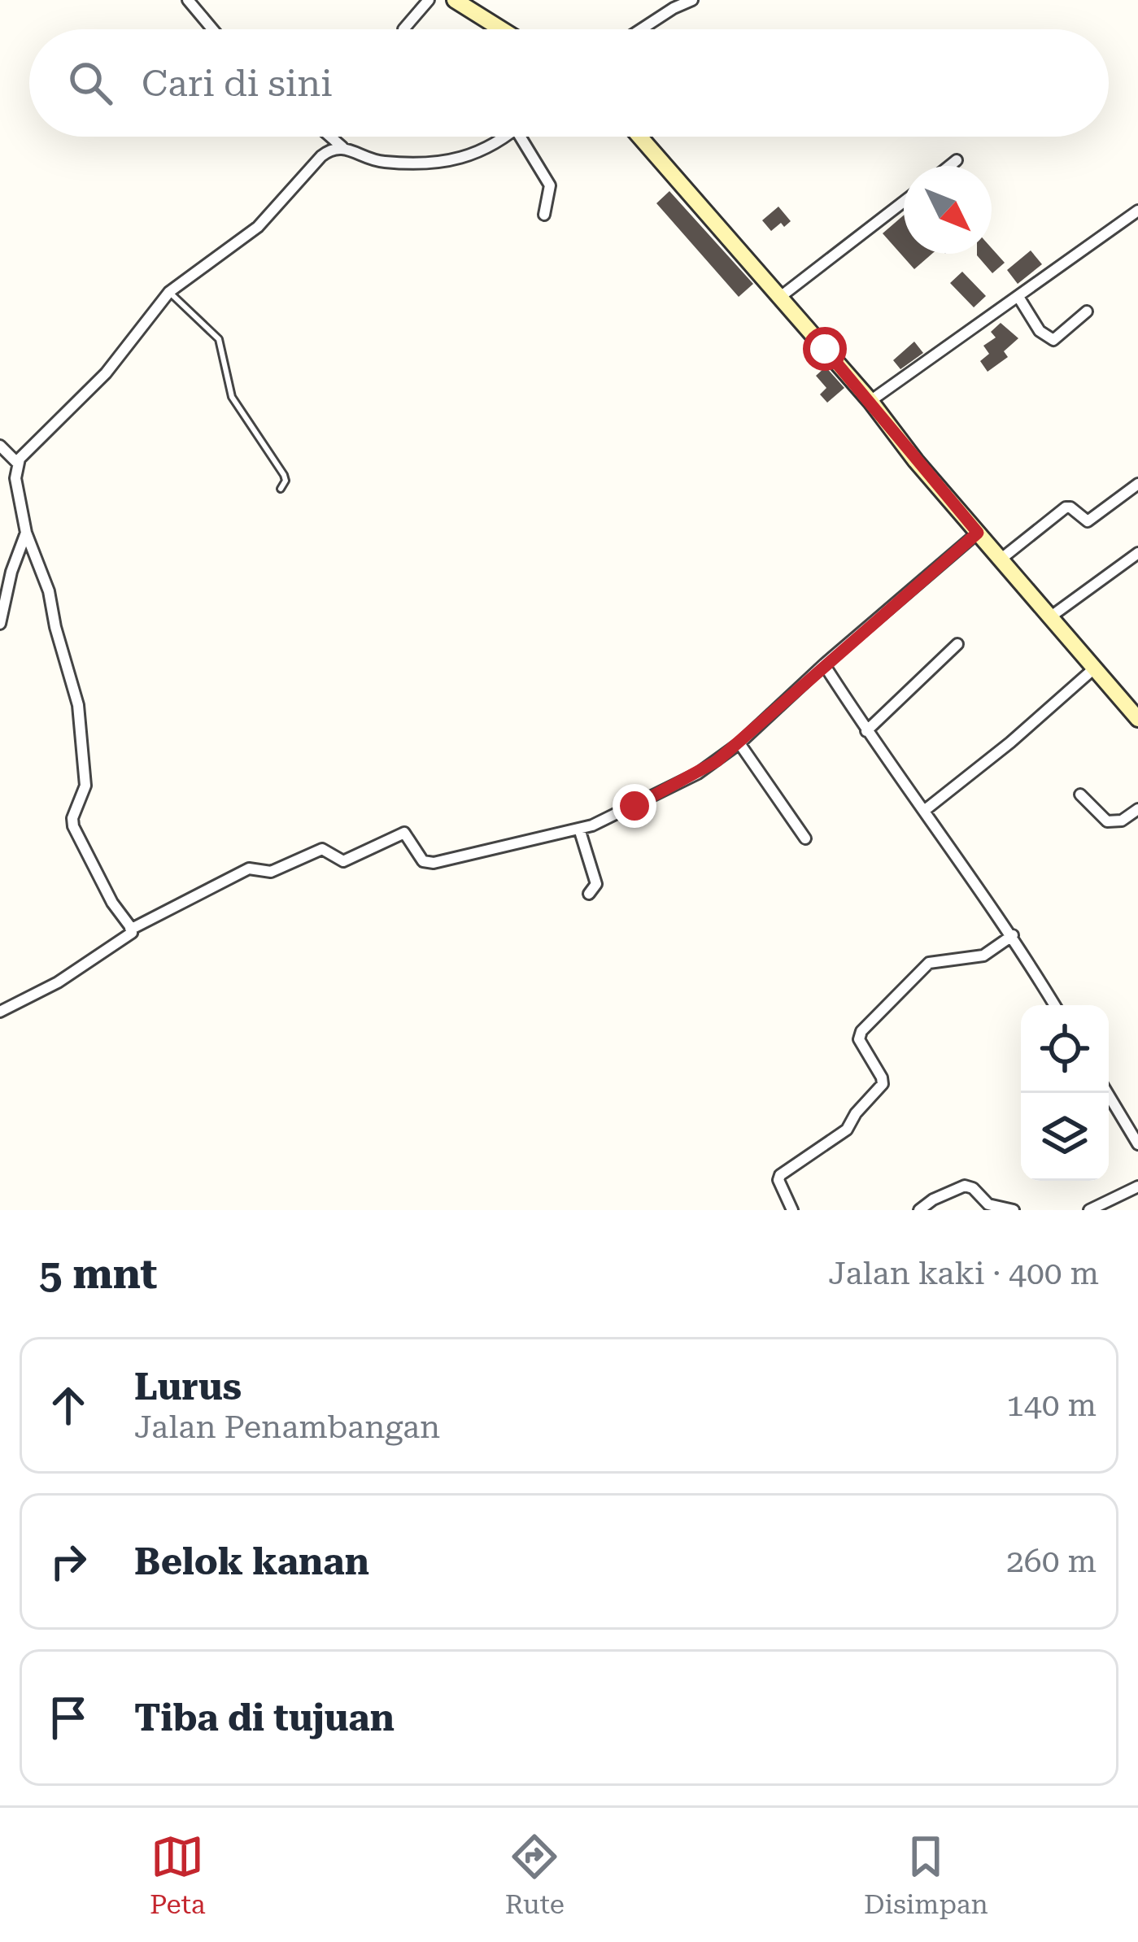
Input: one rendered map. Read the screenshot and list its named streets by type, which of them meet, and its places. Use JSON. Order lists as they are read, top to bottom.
{
  "north": "bottom right",
  "page": {
    "search": "Cari di sini",
    "heading": ["5 mnt", "Jalan kaki · 400 m"],
    "list": [
      ["Lurus", "Jalan Penambangan", "140 m"],
      ["Belok kanan", "260 m"],
      "Tiba di tujuan"
    ],
    "nav": ["Peta", "Rute", "Disimpan"]
  }
}
